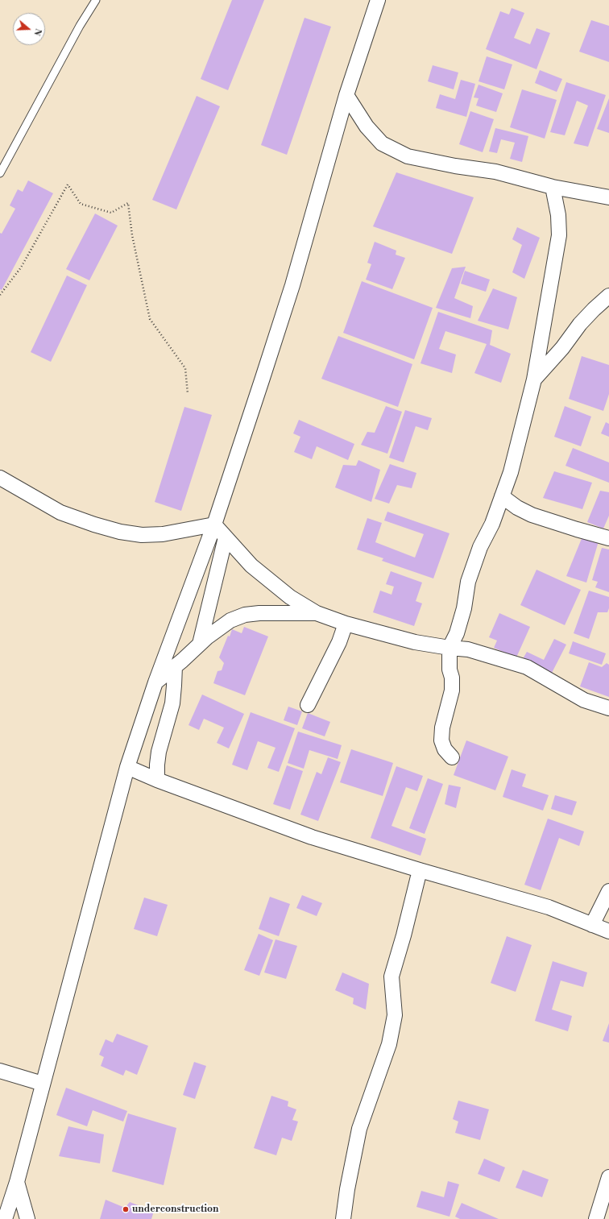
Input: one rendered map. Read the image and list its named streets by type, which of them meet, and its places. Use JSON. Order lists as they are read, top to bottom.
{
  "places": ["underconstruction"],
  "north": "right"
}
